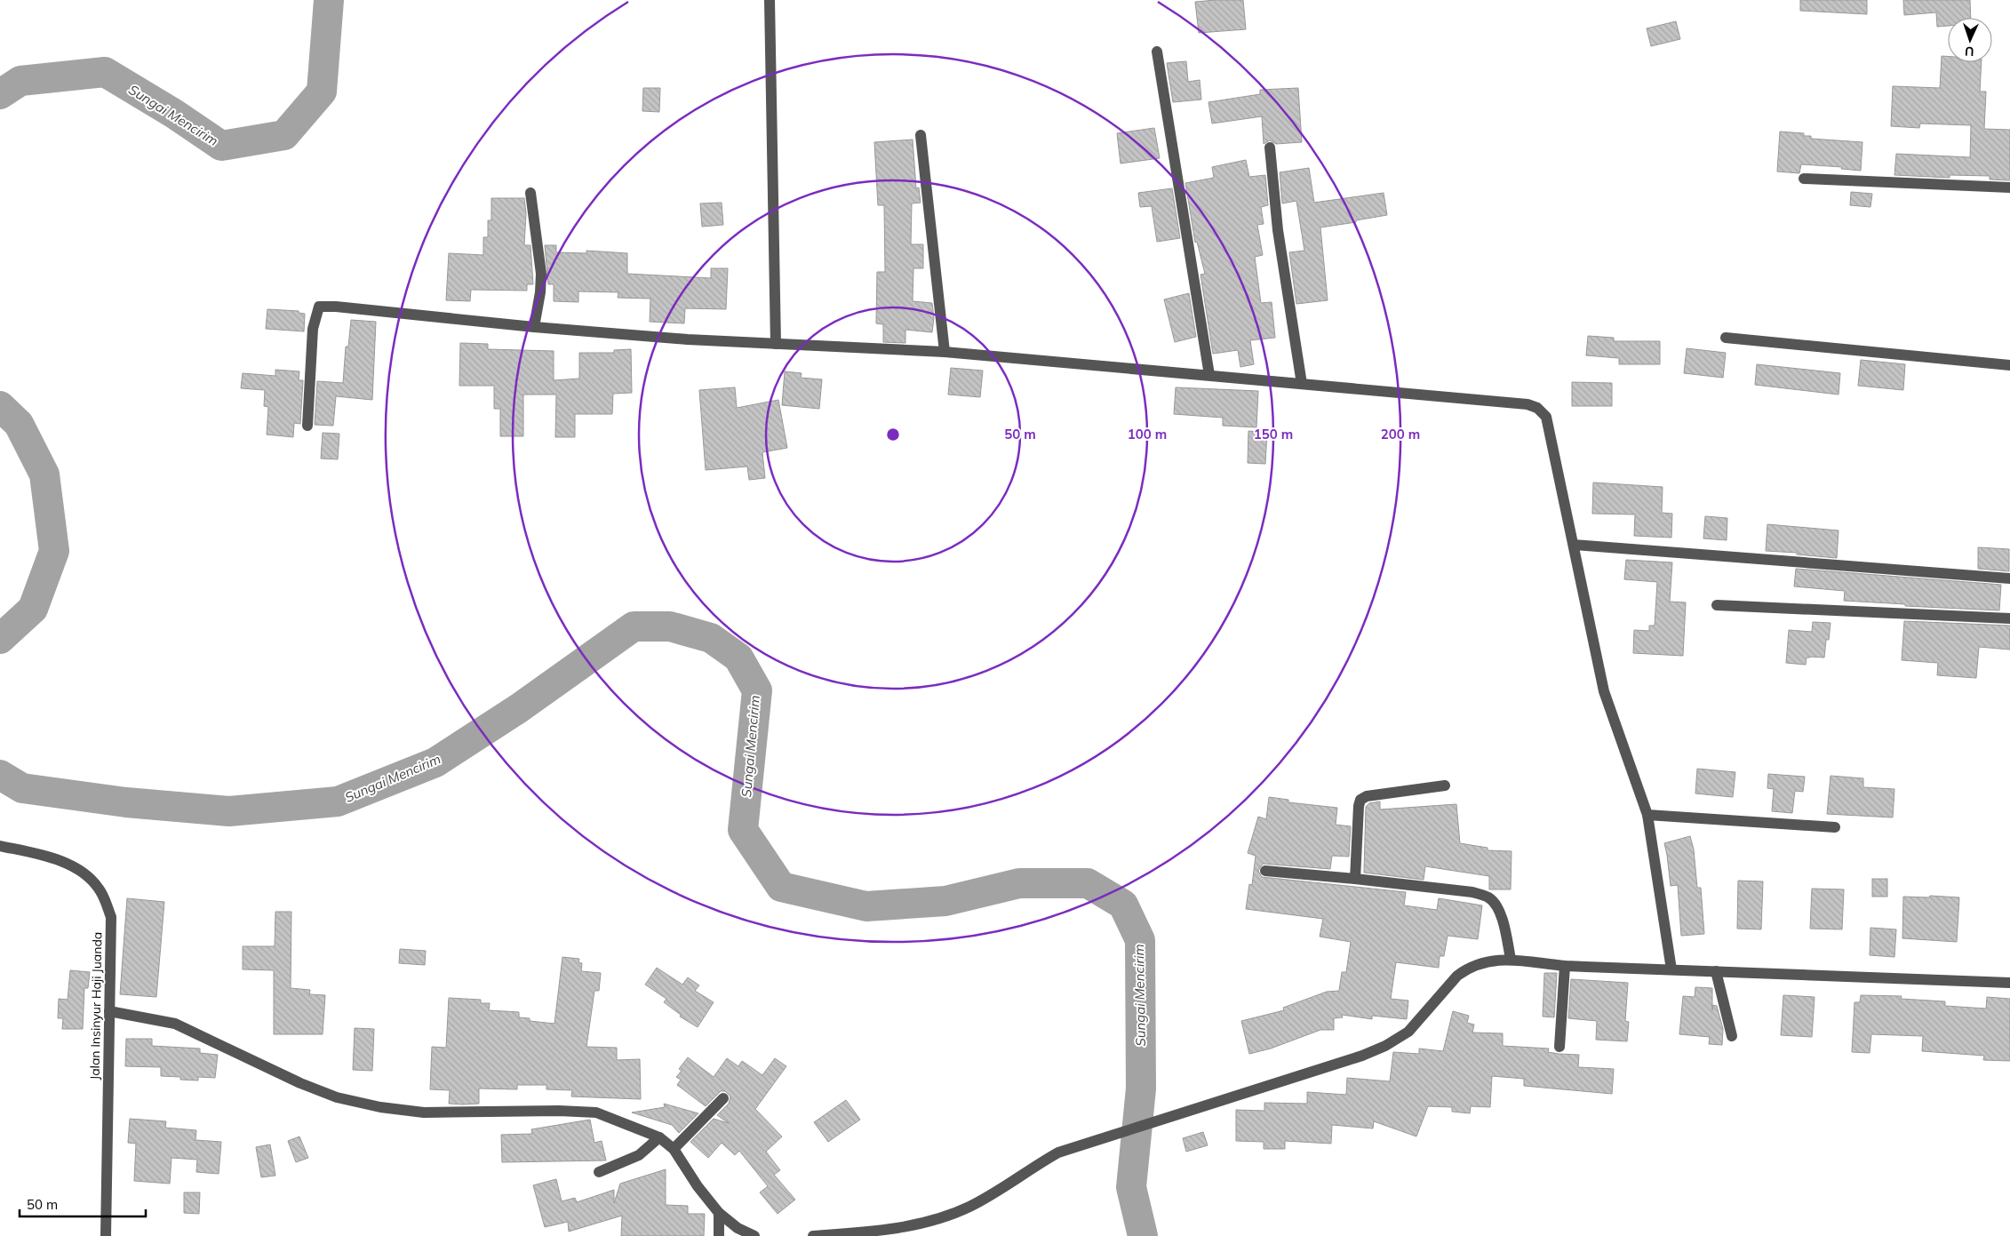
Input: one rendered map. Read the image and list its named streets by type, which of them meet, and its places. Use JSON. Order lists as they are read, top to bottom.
{
  "streets": {
    "street": ["Jalan Insinyur Haji Juanda"]
  },
  "water": ["Sungai Mencirim"],
  "scale_bar": "50 m",
  "north": "bottom",
  "rings": [
    "50 m",
    "100 m",
    "150 m",
    "200 m"
  ]
}
